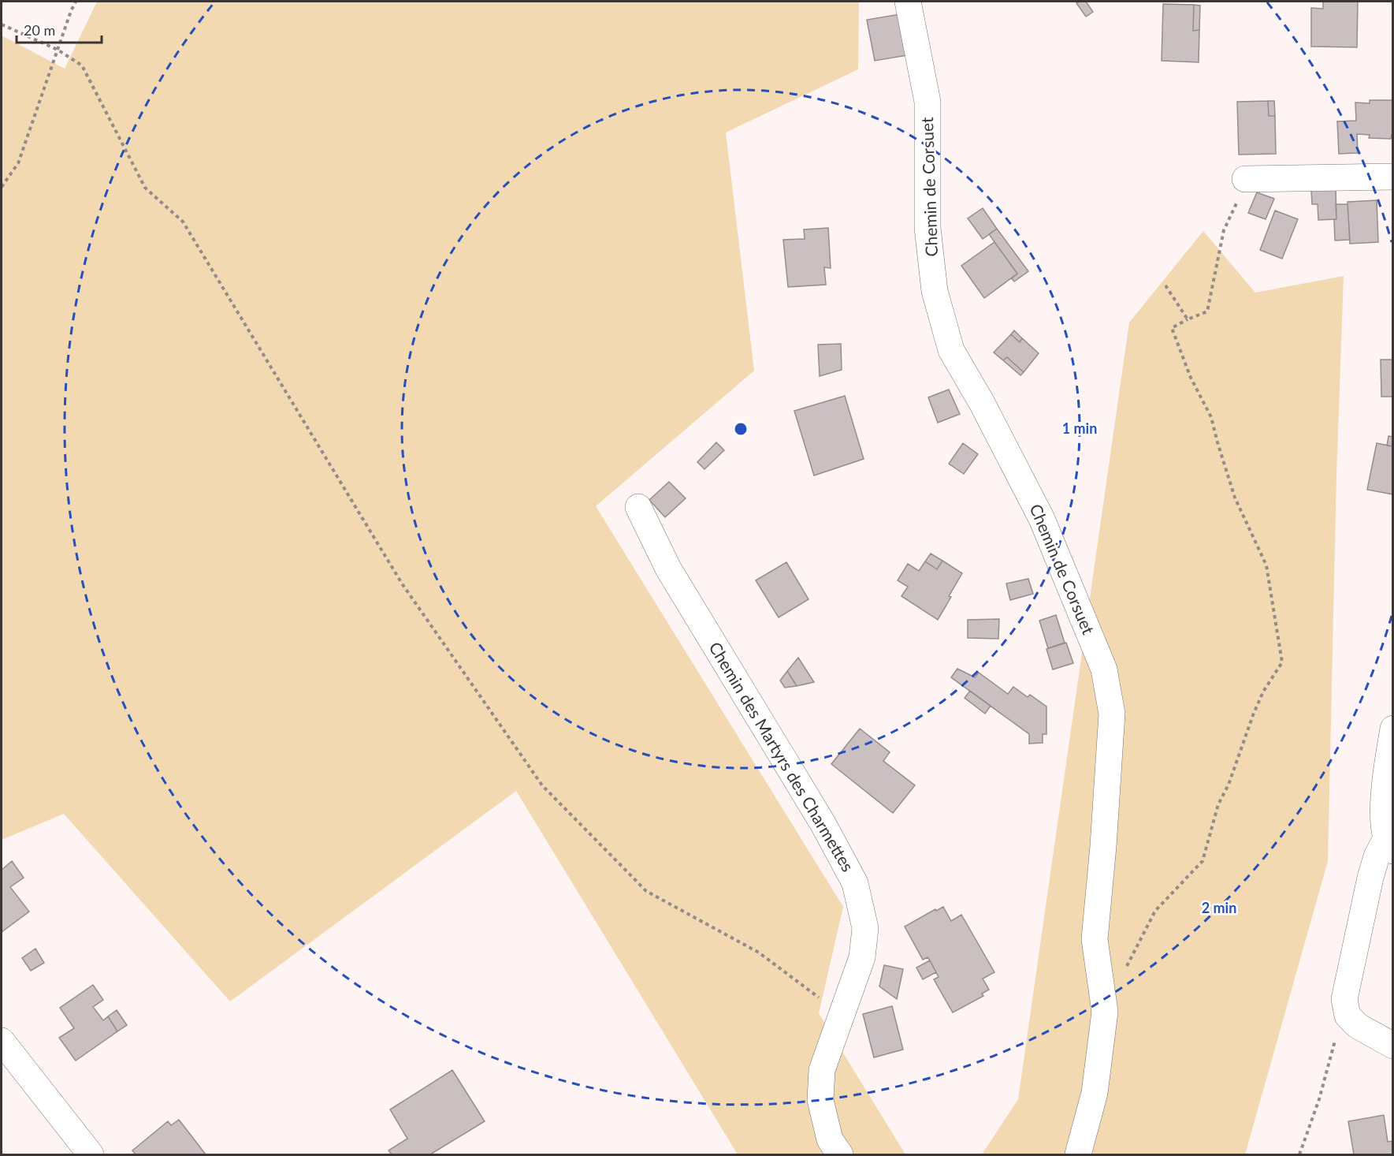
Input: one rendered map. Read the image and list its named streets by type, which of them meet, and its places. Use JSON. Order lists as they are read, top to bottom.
{
  "streets": {
    "street": ["Chemin de Corsuet", "Chemin des Martyrs des Charmettes"]
  },
  "scale_bar": "20 m",
  "rings": ["1 min", "2 min"]
}
